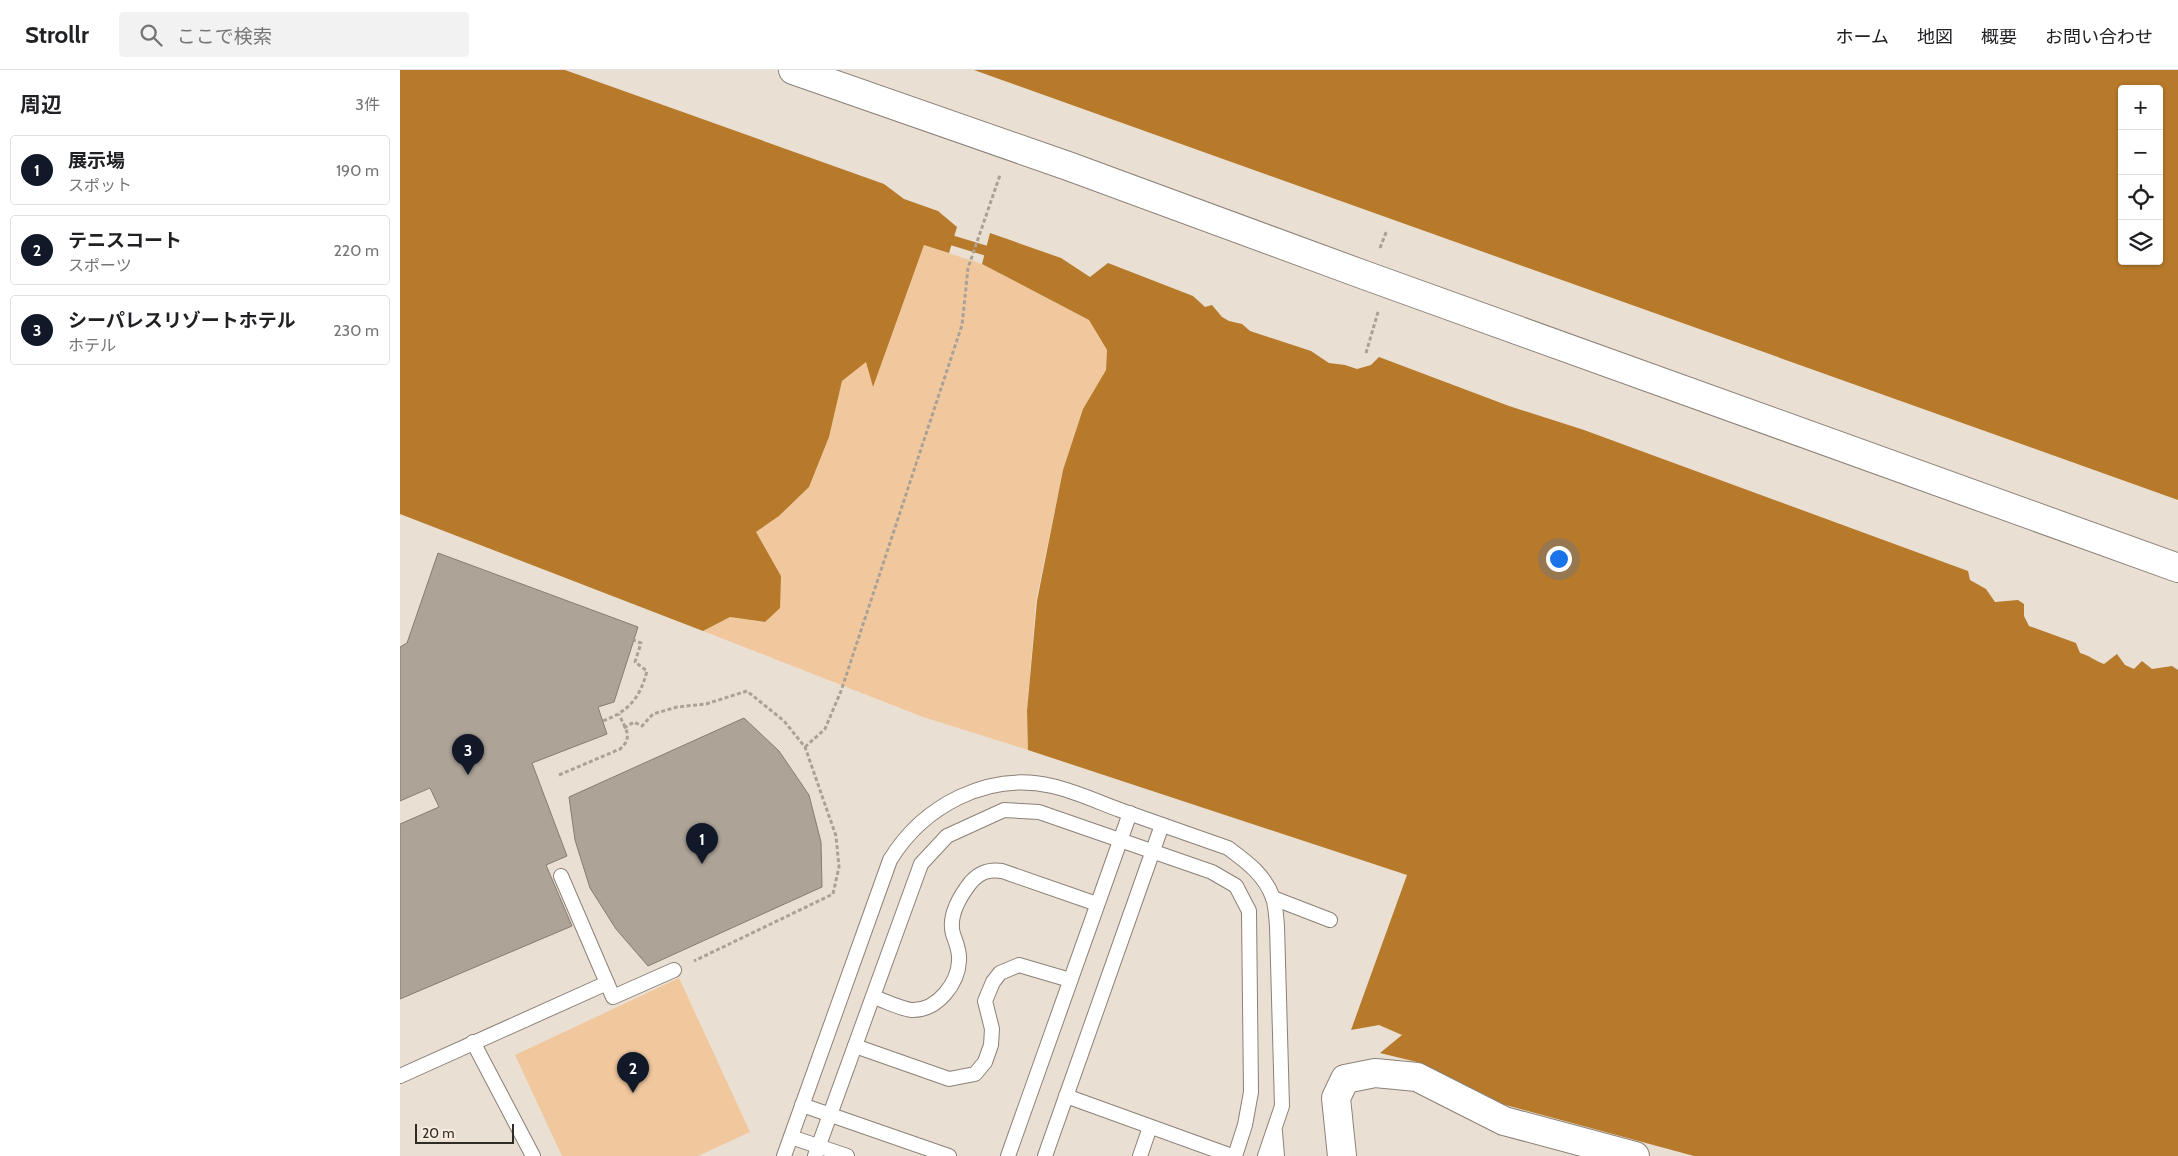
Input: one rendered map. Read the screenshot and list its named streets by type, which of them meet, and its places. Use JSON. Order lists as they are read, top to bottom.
{
  "scale_bar": "20 m",
  "page": {
    "header": "Strollr",
    "search": "ここで検索",
    "nav": [
      "ホーム",
      "地図",
      "概要",
      "お問い合わせ"
    ],
    "heading": ["周辺", "3件"],
    "map_buttons": ["+", "−"],
    "list": [
      {
        "mark": "1",
        "name": "展示場",
        "note": "スポット",
        "value": "190 m"
      },
      {
        "mark": "2",
        "name": "テニスコート",
        "note": "スポーツ",
        "value": "220 m"
      },
      {
        "mark": "3",
        "name": "シーパレスリゾートホテル",
        "note": "ホテル",
        "value": "230 m"
      }
    ],
    "pins": ["3", "1", "2"],
    "scale": "20 m"
  }
}
